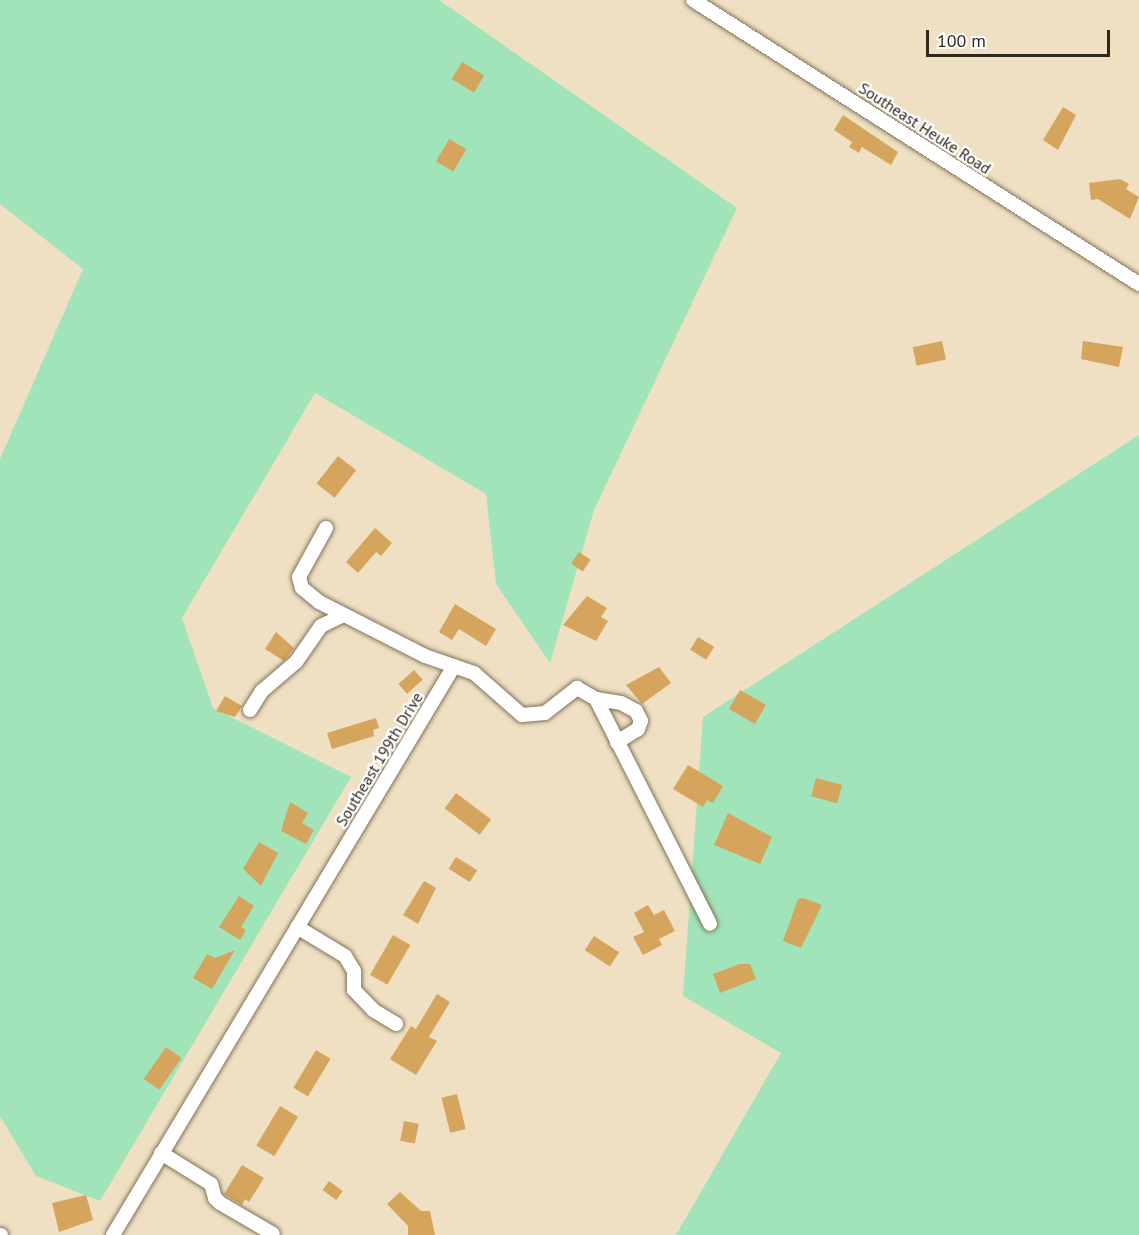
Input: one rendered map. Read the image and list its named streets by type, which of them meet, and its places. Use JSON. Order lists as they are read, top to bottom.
{
  "streets": {
    "street": ["Southeast Heuke Road", "Southeast 199th Drive"]
  },
  "scale_bar": "100 m"
}
